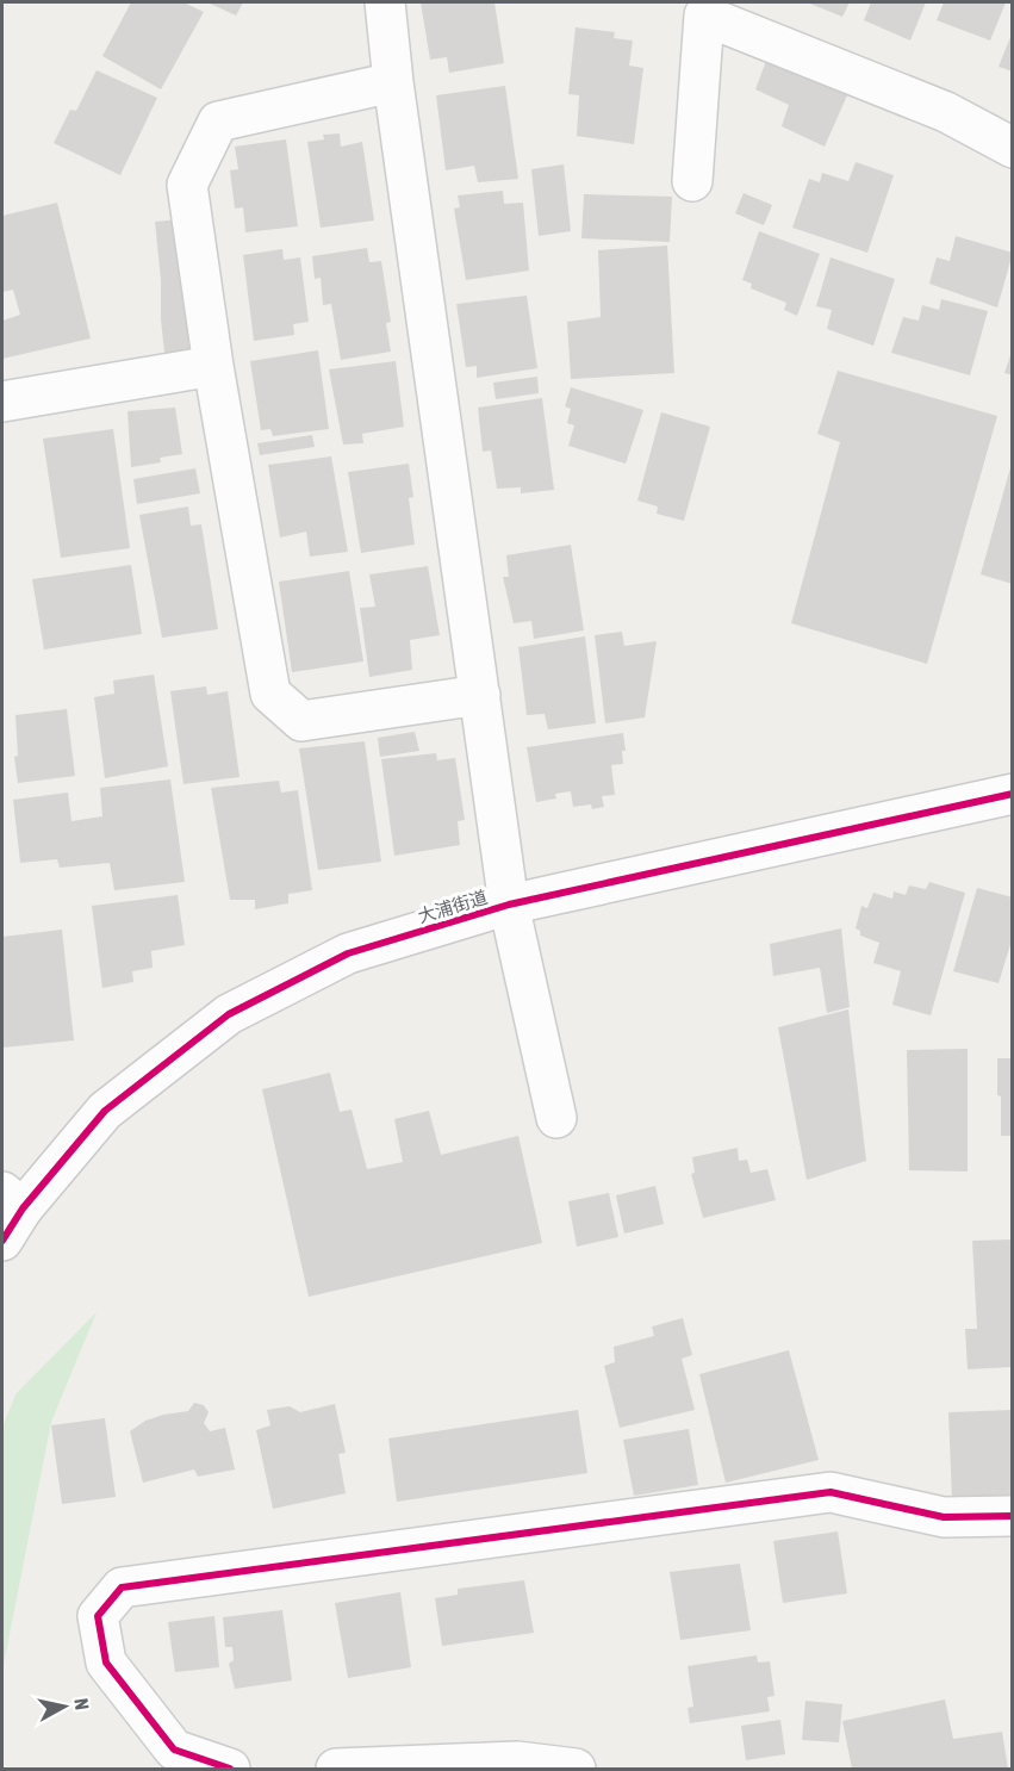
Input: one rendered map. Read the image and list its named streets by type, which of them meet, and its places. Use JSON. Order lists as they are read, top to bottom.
{
  "streets": {
    "street": ["大浦街道"]
  },
  "north": "right"
}
